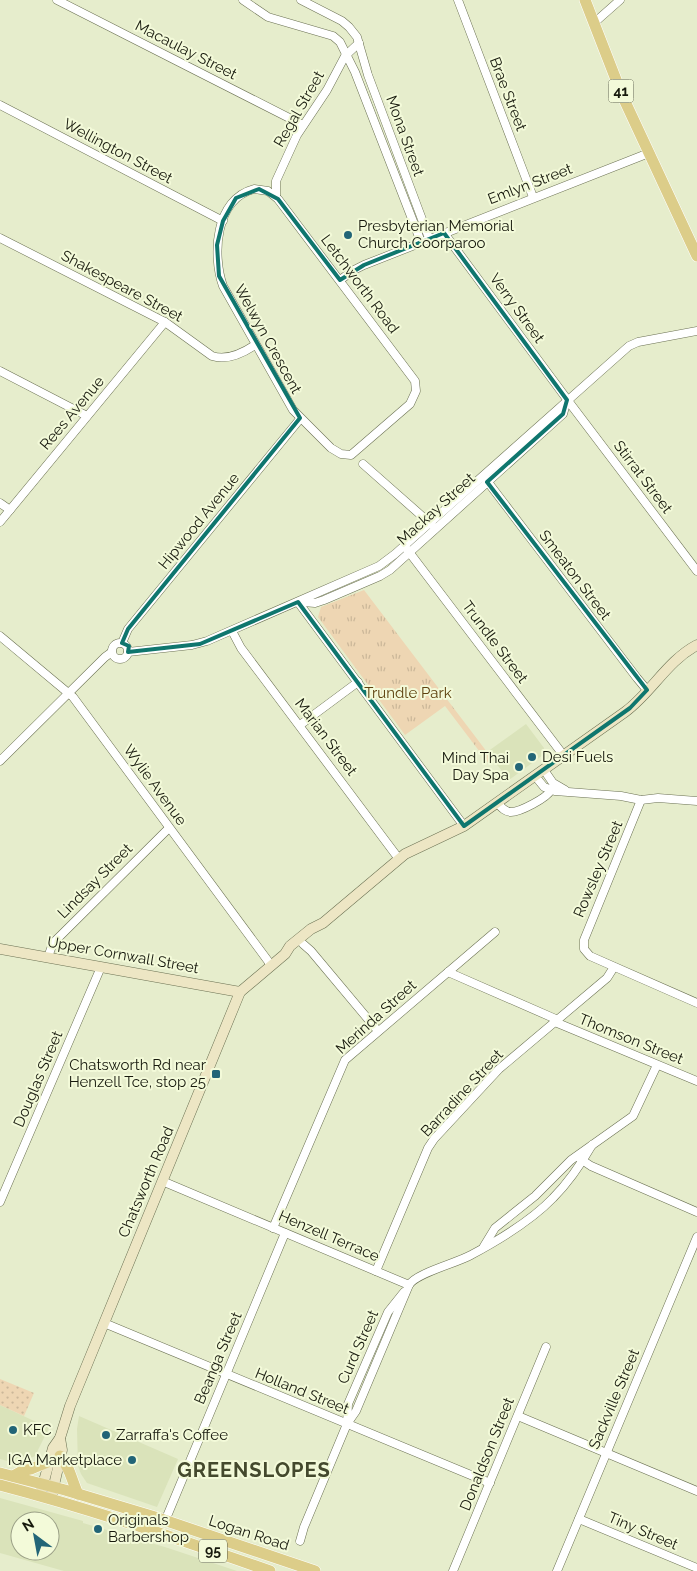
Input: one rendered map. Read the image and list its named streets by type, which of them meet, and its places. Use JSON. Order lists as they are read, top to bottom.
{
  "streets": {
    "main road": [
      "41",
      "Upper Cornwall Street",
      "Chatsworth Road",
      "Logan Road",
      "95"
    ],
    "street": [
      "Macaulay Street",
      "Brae Street",
      "Regal Street",
      "Mona Street",
      "Wellington Street",
      "Emlyn Street",
      "Letchworth Road",
      "Shakespeare Street",
      "Verry Street",
      "Welwyn Crescent",
      "Rees Avenue",
      "Stirrat Street",
      "Mackay Street",
      "Hipwood Avenue",
      "Smeaton Street",
      "Trundle Street",
      "Marian Street",
      "Wylie Avenue",
      "Rowsley Street",
      "Lindsay Street",
      "Merinda Street",
      "Thomson Street",
      "Douglas Street",
      "Barradine Street",
      "Henzell Terrace",
      "Curd Street",
      "Beanga Street",
      "Holland Street",
      "Sackville Street",
      "Donaldson Street",
      "Tiny Street"
    ]
  },
  "crossings": [
    ["Macaulay Street", "Regal Street"],
    ["41", "Emlyn Street"],
    ["Brae Street", "Emlyn Street"],
    ["Regal Street", "Mona Street"],
    ["Regal Street", "Letchworth Road"],
    ["Regal Street", "Welwyn Crescent"],
    ["Mona Street", "Emlyn Street"],
    ["Wellington Street", "Welwyn Crescent"],
    ["Emlyn Street", "Letchworth Road"],
    ["Emlyn Street", "Verry Street"],
    ["Letchworth Road", "Welwyn Crescent"],
    ["Shakespeare Street", "Welwyn Crescent"],
    ["Shakespeare Street", "Rees Avenue"],
    ["Verry Street", "Stirrat Street"],
    ["Verry Street", "Mackay Street"],
    ["Welwyn Crescent", "Hipwood Avenue"],
    ["Stirrat Street", "Mackay Street"],
    ["Mackay Street", "Hipwood Avenue"],
    ["Mackay Street", "Smeaton Street"],
    ["Mackay Street", "Trundle Street"],
    ["Mackay Street", "Marian Street"],
    ["Smeaton Street", "Chatsworth Road"],
    ["Trundle Street", "Chatsworth Road"],
    ["Marian Street", "Chatsworth Road"],
    ["Wylie Avenue", "Lindsay Street"],
    ["Wylie Avenue", "Chatsworth Road"],
    ["Rowsley Street", "Barradine Street"],
    ["Lindsay Street", "Upper Cornwall Street"],
    ["Upper Cornwall Street", "Douglas Street"],
    ["Upper Cornwall Street", "Chatsworth Road"],
    ["Merinda Street", "Thomson Street"],
    ["Merinda Street", "Henzell Terrace"],
    ["Thomson Street", "Barradine Street"],
    ["Barradine Street", "Henzell Terrace"],
    ["Chatsworth Road", "Henzell Terrace"],
    ["Chatsworth Road", "Holland Street"],
    ["Chatsworth Road", "Logan Road"],
    ["Henzell Terrace", "Curd Street"],
    ["Henzell Terrace", "Beanga Street"],
    ["Curd Street", "Holland Street"],
    ["Beanga Street", "Holland Street"],
    ["Beanga Street", "Logan Road"],
    ["Holland Street", "Donaldson Street"],
    ["Sackville Street", "Tiny Street"]
  ],
  "districts": ["GREENSLOPES"],
  "parks": ["Trundle Park"],
  "places": {
    "other": [
      "Presbyterian Memorial Church Coorparoo",
      "Desi Fuels",
      "Mind Thai Day Spa",
      "KFC",
      "Zarraffa's Coffee",
      "IGA Marketplace",
      "Originals Barbershop"
    ],
    "transit": ["Chatsworth Rd near Henzell Tce, stop 25"]
  },
  "north": "top left"
}
